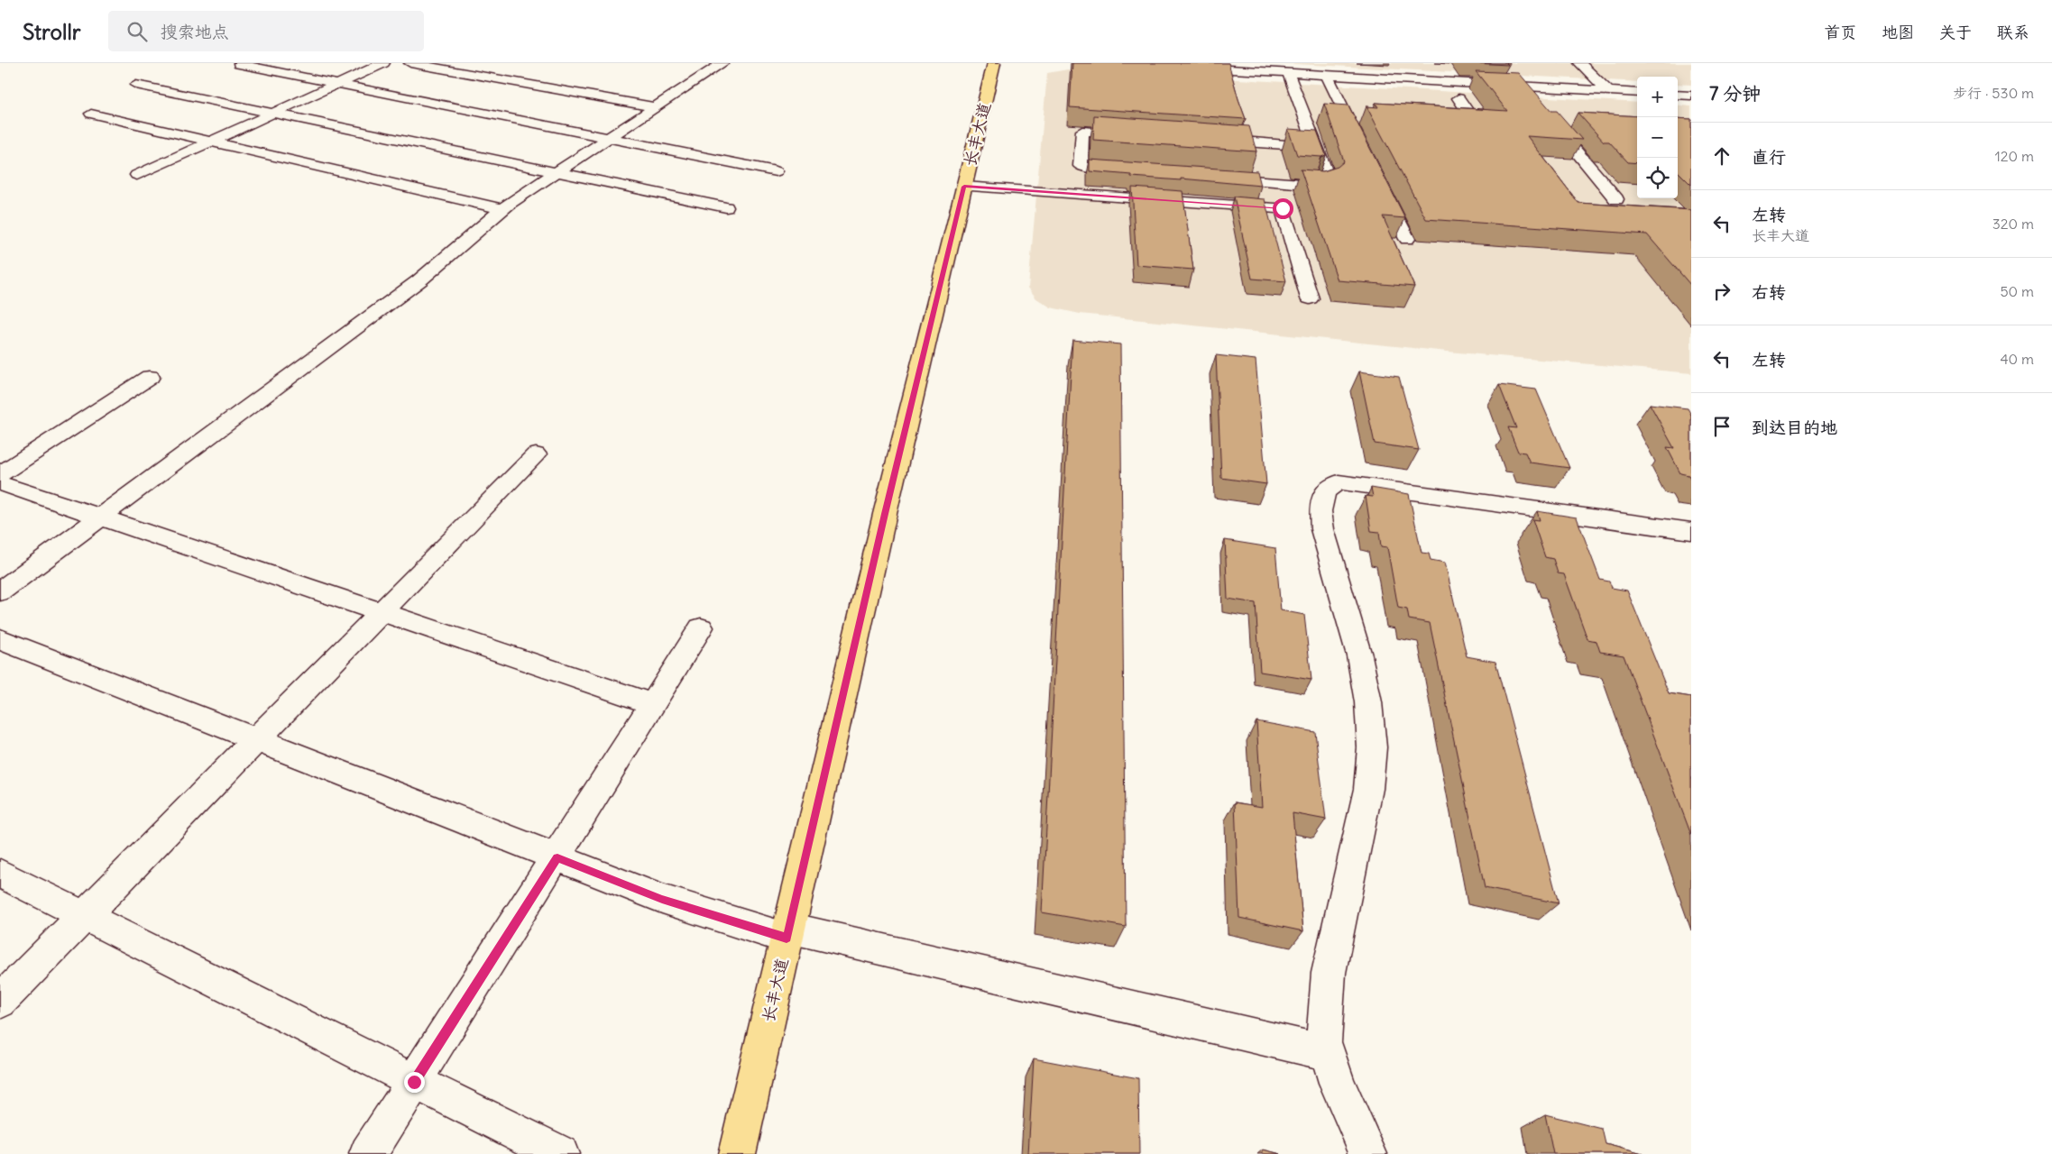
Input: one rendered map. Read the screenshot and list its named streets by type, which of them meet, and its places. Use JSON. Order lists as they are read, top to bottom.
{
  "streets": {
    "main road": ["长丰大道"]
  },
  "page": {
    "header": "Strollr",
    "search": "搜索地点",
    "nav": [
      "首页",
      "地图",
      "关于",
      "联系"
    ],
    "heading": ["7 分钟", "步行 · 530 m"],
    "map_buttons": ["+", "−"],
    "list": [
      ["直行", "120 m"],
      ["左转", "长丰大道", "320 m"],
      ["右转", "50 m"],
      ["左转", "40 m"],
      "到达目的地"
    ]
  }
}
